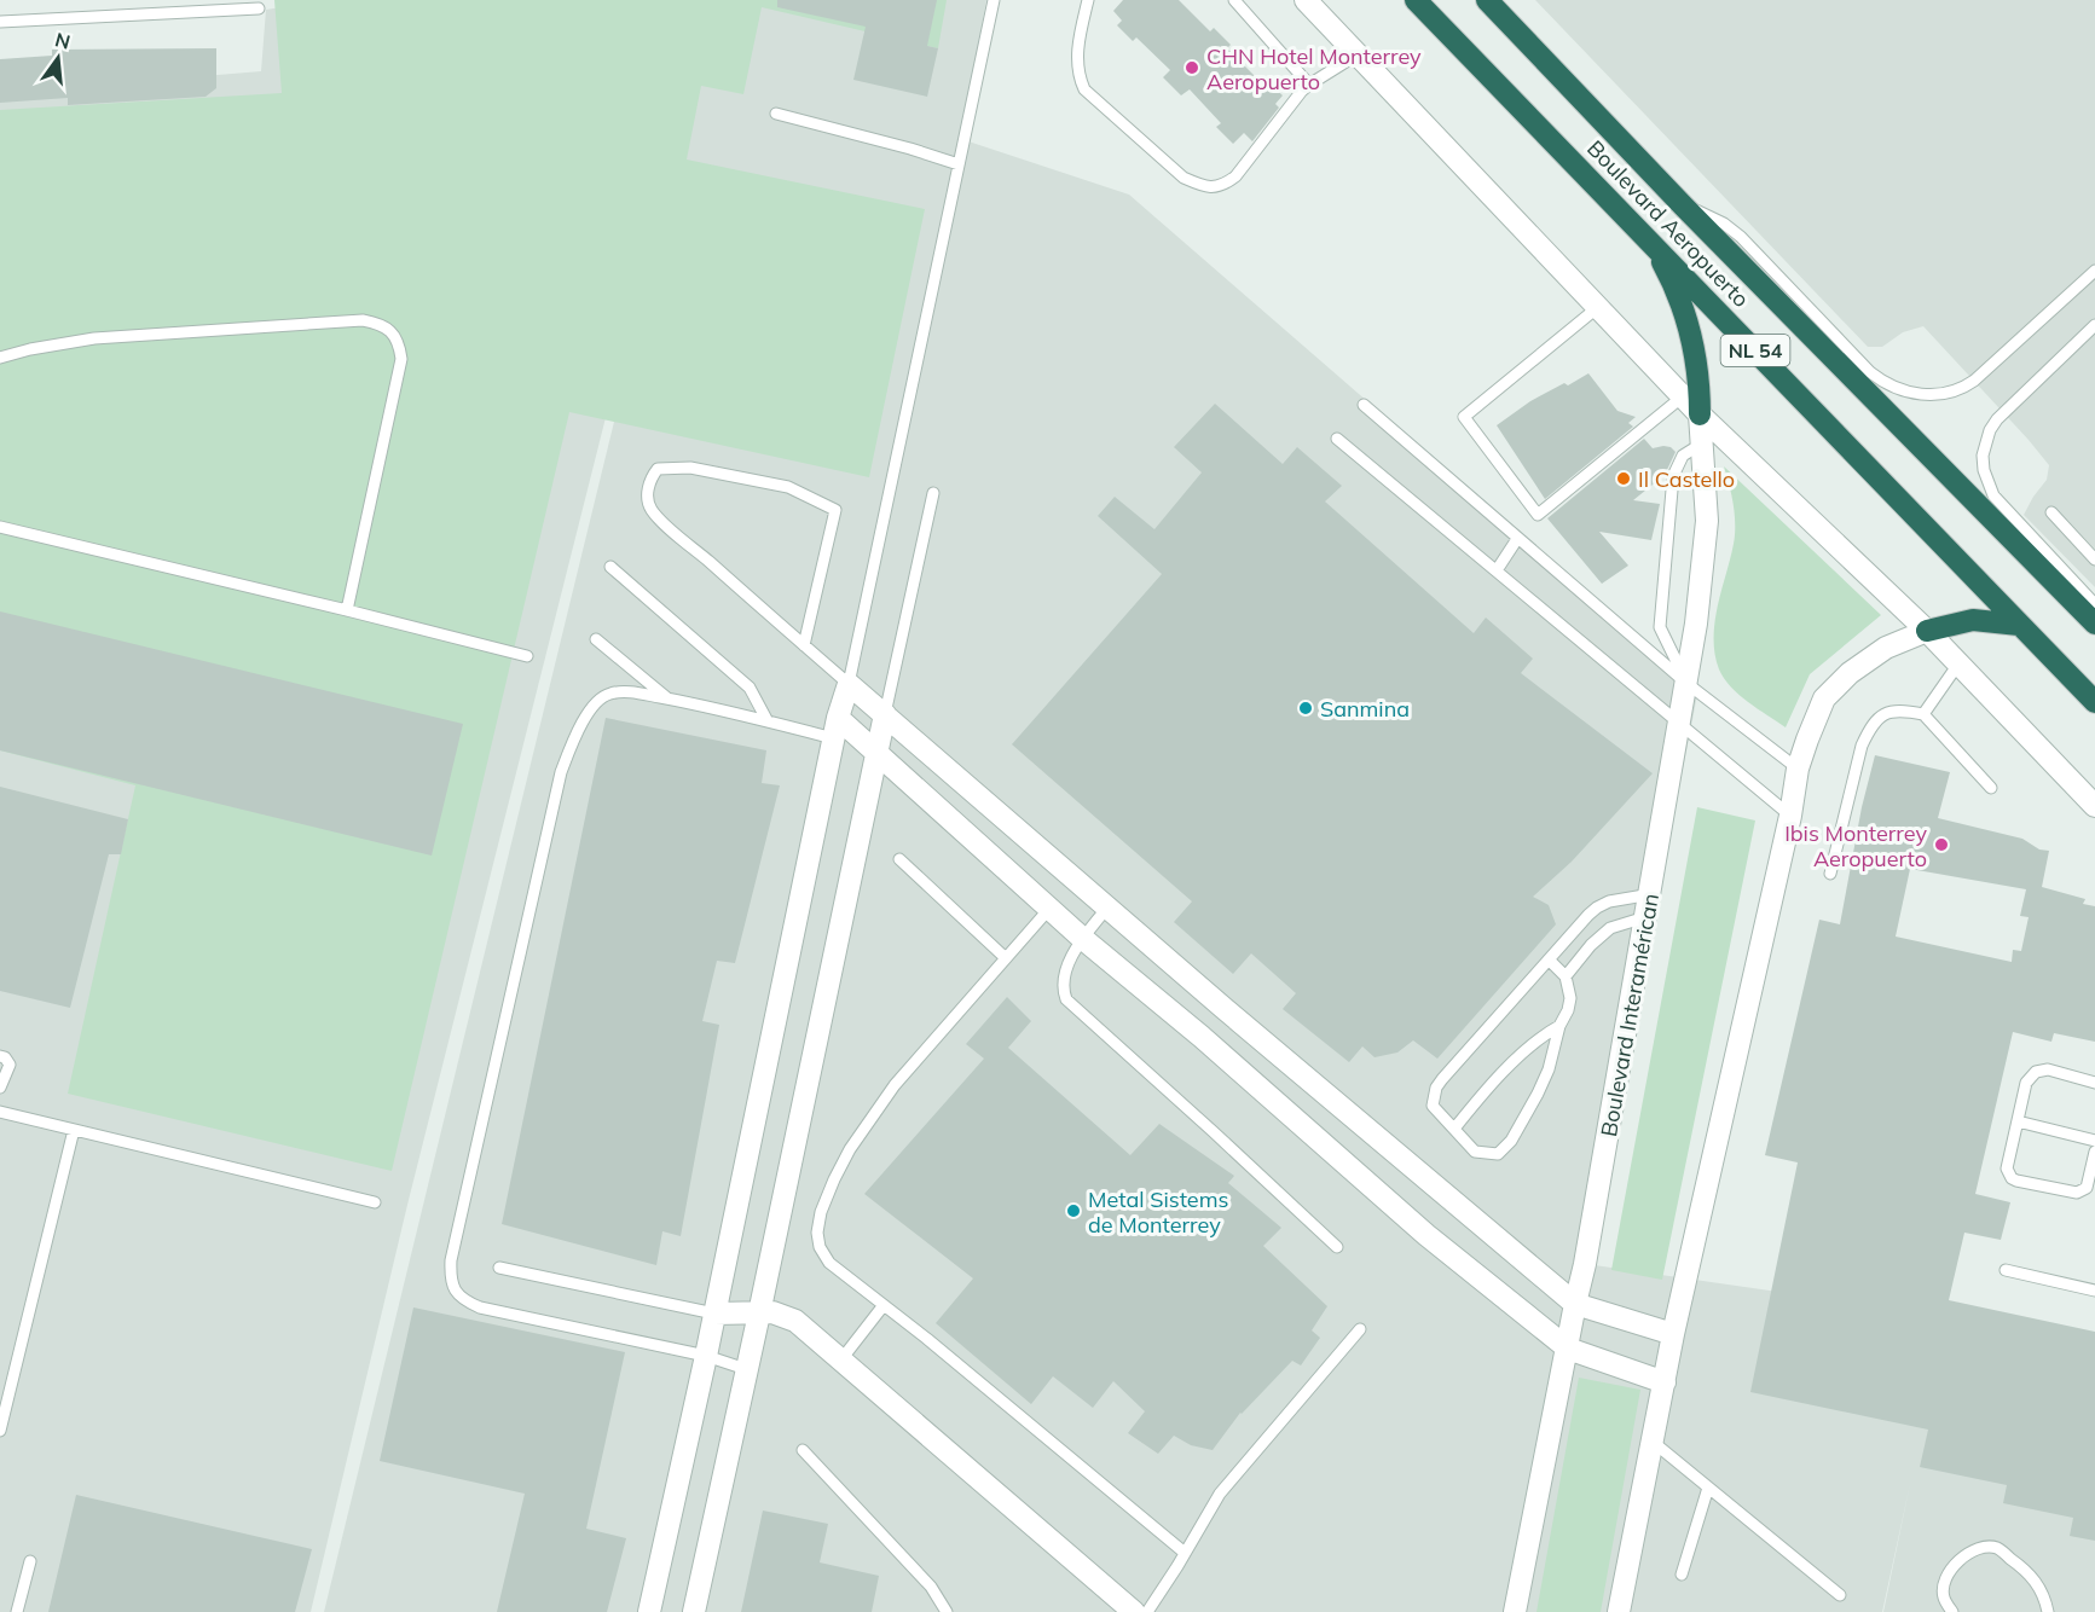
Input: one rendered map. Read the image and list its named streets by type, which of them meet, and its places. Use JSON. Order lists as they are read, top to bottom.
{
  "streets": {
    "highway": ["Boulevard Aeropuerto", "NL 54"],
    "street": ["Boulevard Interamérican"]
  },
  "places": [
    "CHN Hotel Monterrey Aeropuerto",
    "Il Castello",
    "Sanmina",
    "Ibis Monterrey Aeropuerto",
    "Metal Sistems de Monterrey"
  ],
  "north": "top"
}
